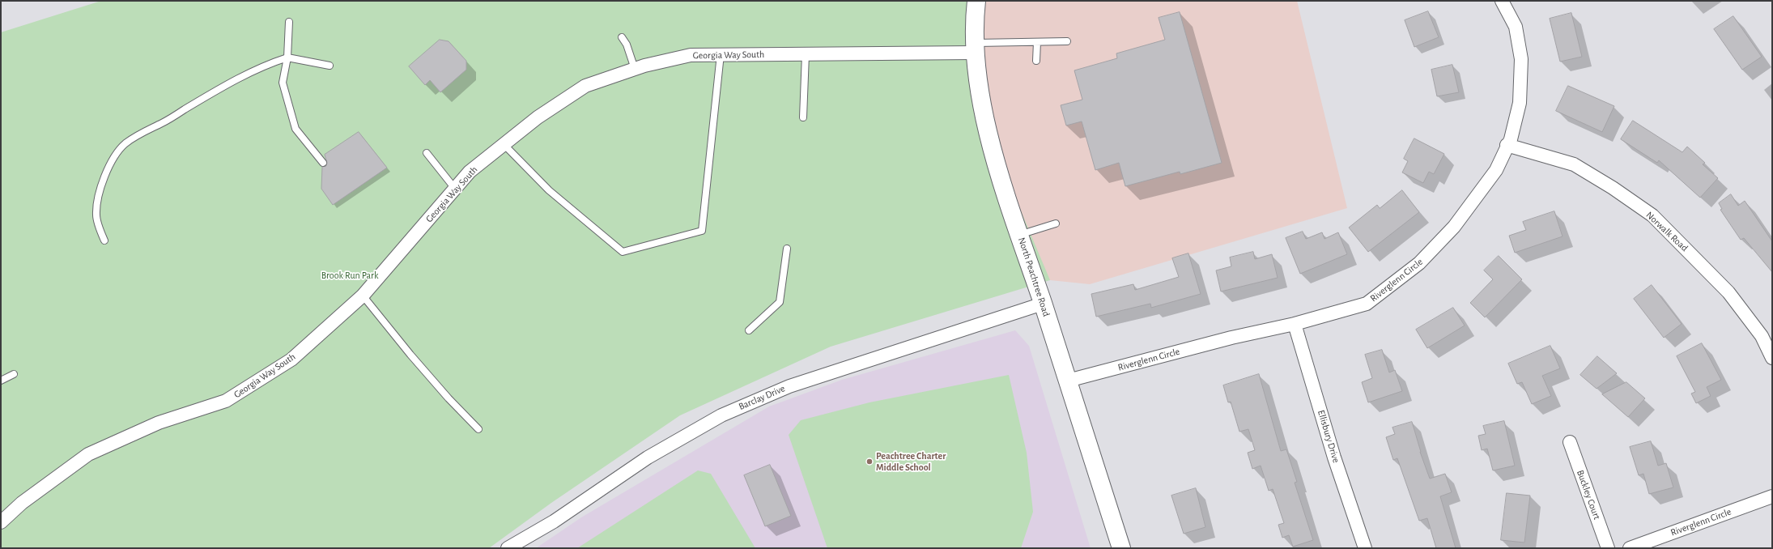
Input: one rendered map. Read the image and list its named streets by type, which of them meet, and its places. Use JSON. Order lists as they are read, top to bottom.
{
  "streets": {
    "street": [
      "Georgia Way South",
      "Norwalk Road",
      "North Peachtree Road",
      "Riverglenn Circle",
      "Barclay Drive",
      "Ellisbury Drive",
      "Buckley Court"
    ]
  },
  "crossings": [
    ["Georgia Way South", "North Peachtree Road"],
    ["Norwalk Road", "Riverglenn Circle"],
    ["North Peachtree Road", "Riverglenn Circle"],
    ["North Peachtree Road", "Barclay Drive"],
    ["Riverglenn Circle", "Ellisbury Drive"]
  ],
  "parks": ["Brook Run Park"],
  "places": ["Peachtree Charter Middle School"]
}
